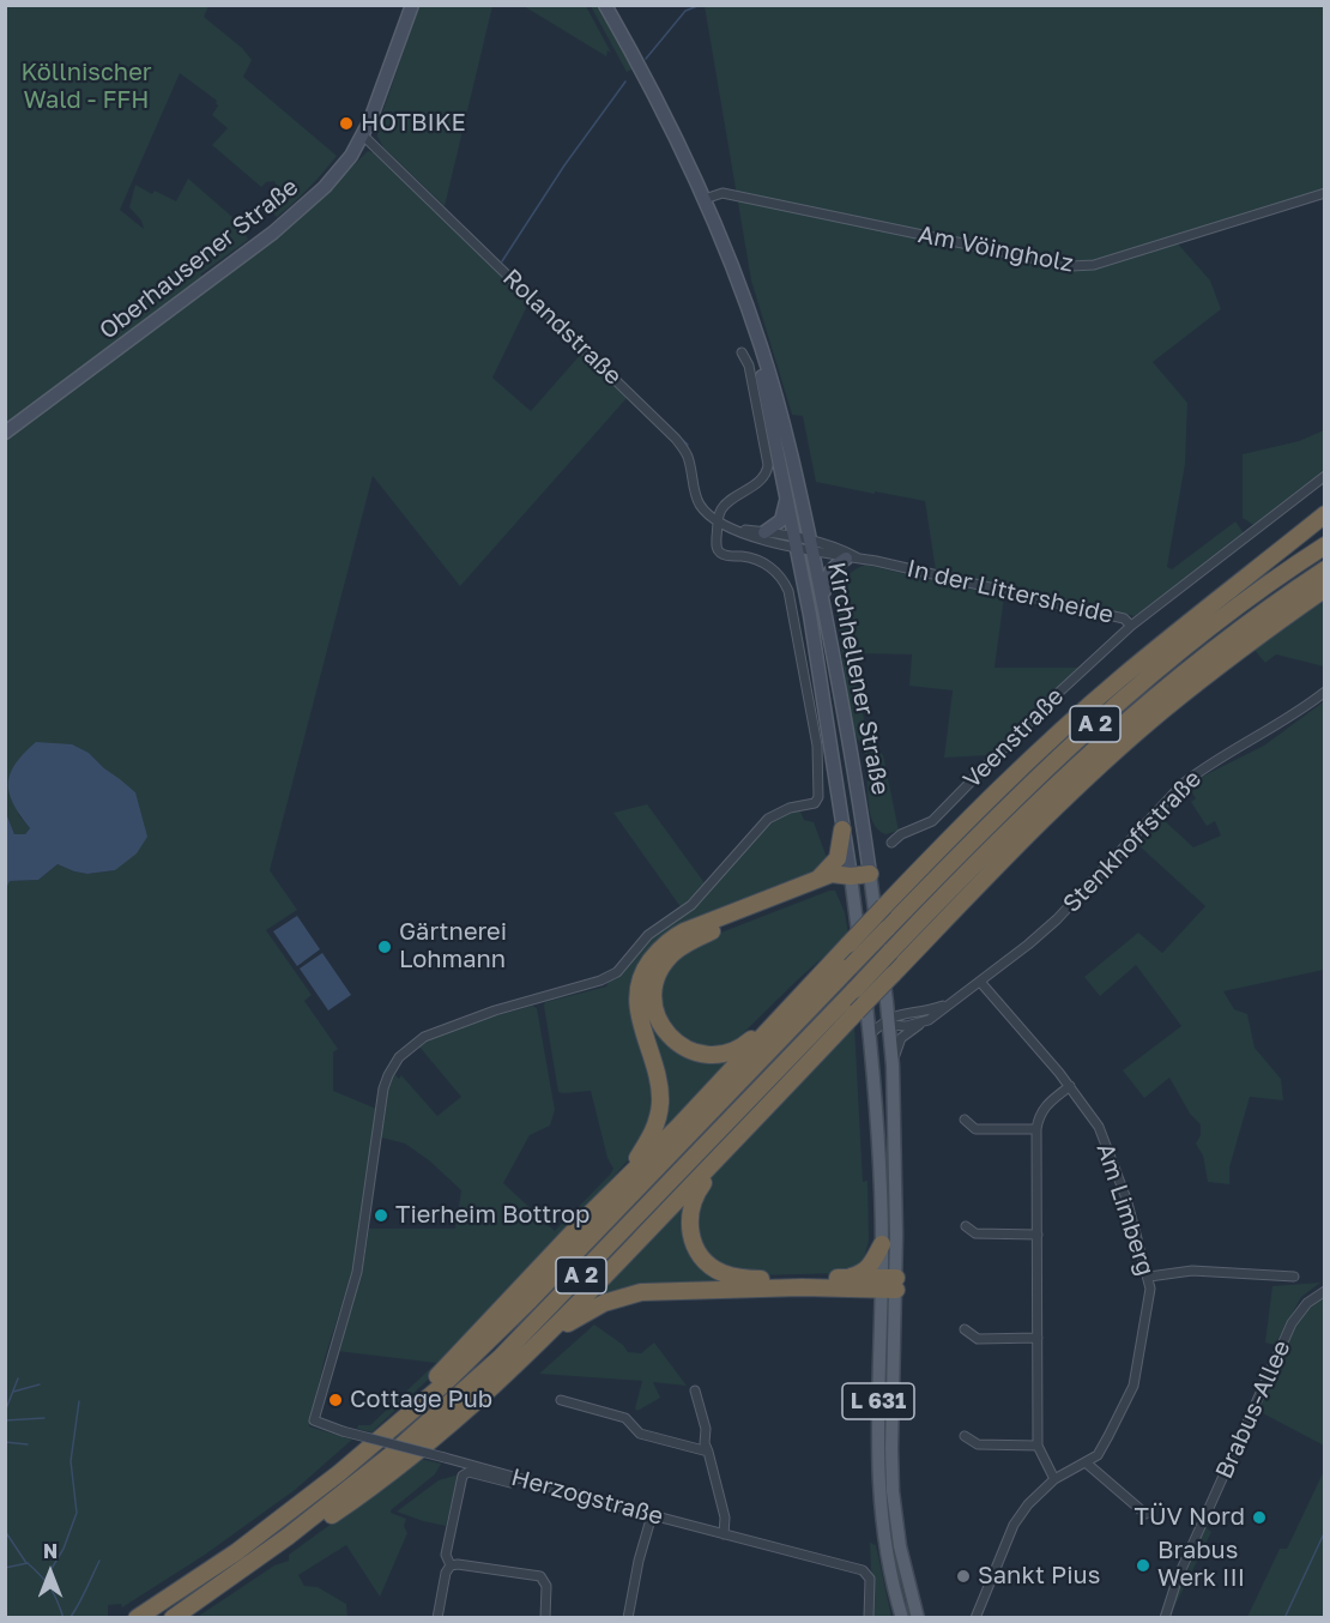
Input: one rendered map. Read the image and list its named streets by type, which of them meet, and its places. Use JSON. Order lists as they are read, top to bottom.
{
  "streets": {
    "highway": ["A 2"],
    "main road": ["Oberhausener Straße", "Kirchhellener Straße", "L 631"],
    "street": [
      "Am Vöingholz",
      "Rolandstraße",
      "In der Littersheide",
      "Veenstraße",
      "Stenkhoffstraße",
      "Am Limberg",
      "Brabus-Allee",
      "Herzogstraße"
    ]
  },
  "crossings": [
    ["Am Vöingholz", "Kirchhellener Straße"],
    ["Oberhausener Straße", "Rolandstraße"],
    ["Rolandstraße", "In der Littersheide"],
    ["Rolandstraße", "Kirchhellener Straße"],
    ["Rolandstraße", "Herzogstraße"],
    ["In der Littersheide", "Kirchhellener Straße"],
    ["In der Littersheide", "Veenstraße"],
    ["Kirchhellener Straße", "A 2"],
    ["Kirchhellener Straße", "Stenkhoffstraße"],
    ["Stenkhoffstraße", "Am Limberg"]
  ],
  "parks": ["Köllnischer Wald - FFH"],
  "places": [
    "HOTBIKE",
    "Gärtnerei Lohmann",
    "Tierheim Bottrop",
    "Cottage Pub",
    "TÜV Nord",
    "Brabus Werk III",
    "Sankt Pius"
  ],
  "north": "top"
}
